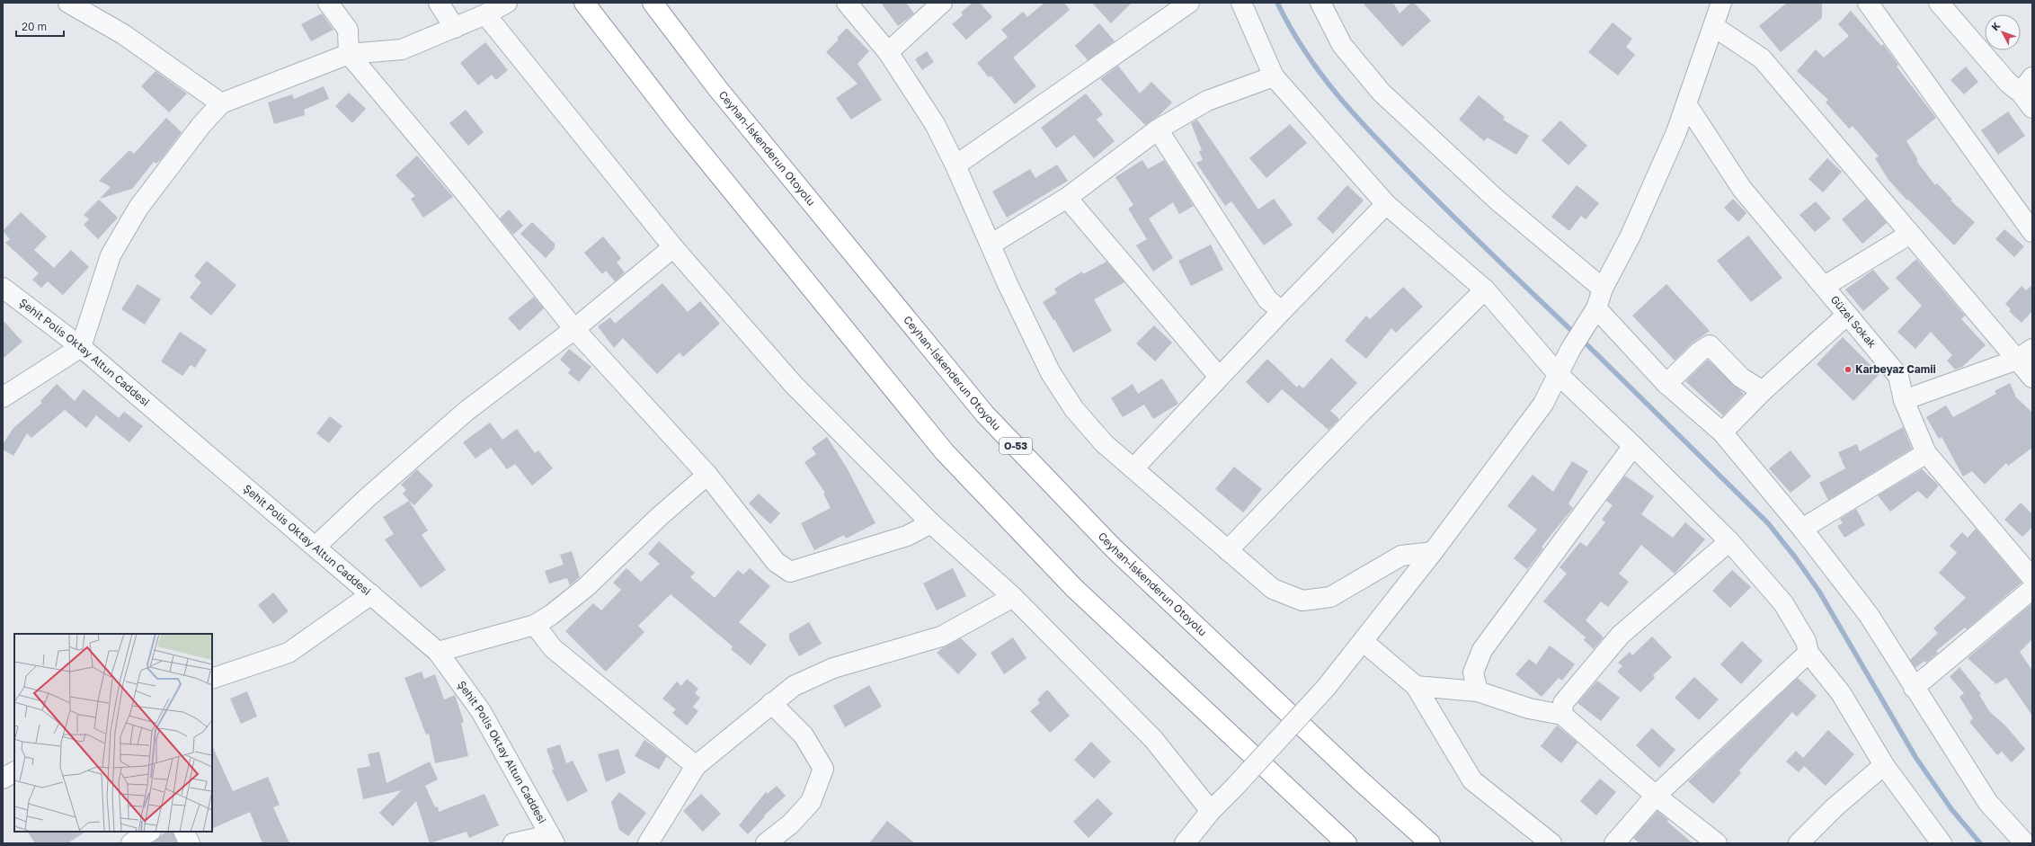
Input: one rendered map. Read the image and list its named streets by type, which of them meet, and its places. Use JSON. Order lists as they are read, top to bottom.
{
  "streets": {
    "highway": ["Ceyhan-İskenderun Otoyolu", "O-53"],
    "street": ["Güzel Sokak", "Şehit Polis Oktay Altun Caddesi"]
  },
  "places": ["Karbeyaz Camii"],
  "scale_bar": "20 m",
  "north": "top left"
}
